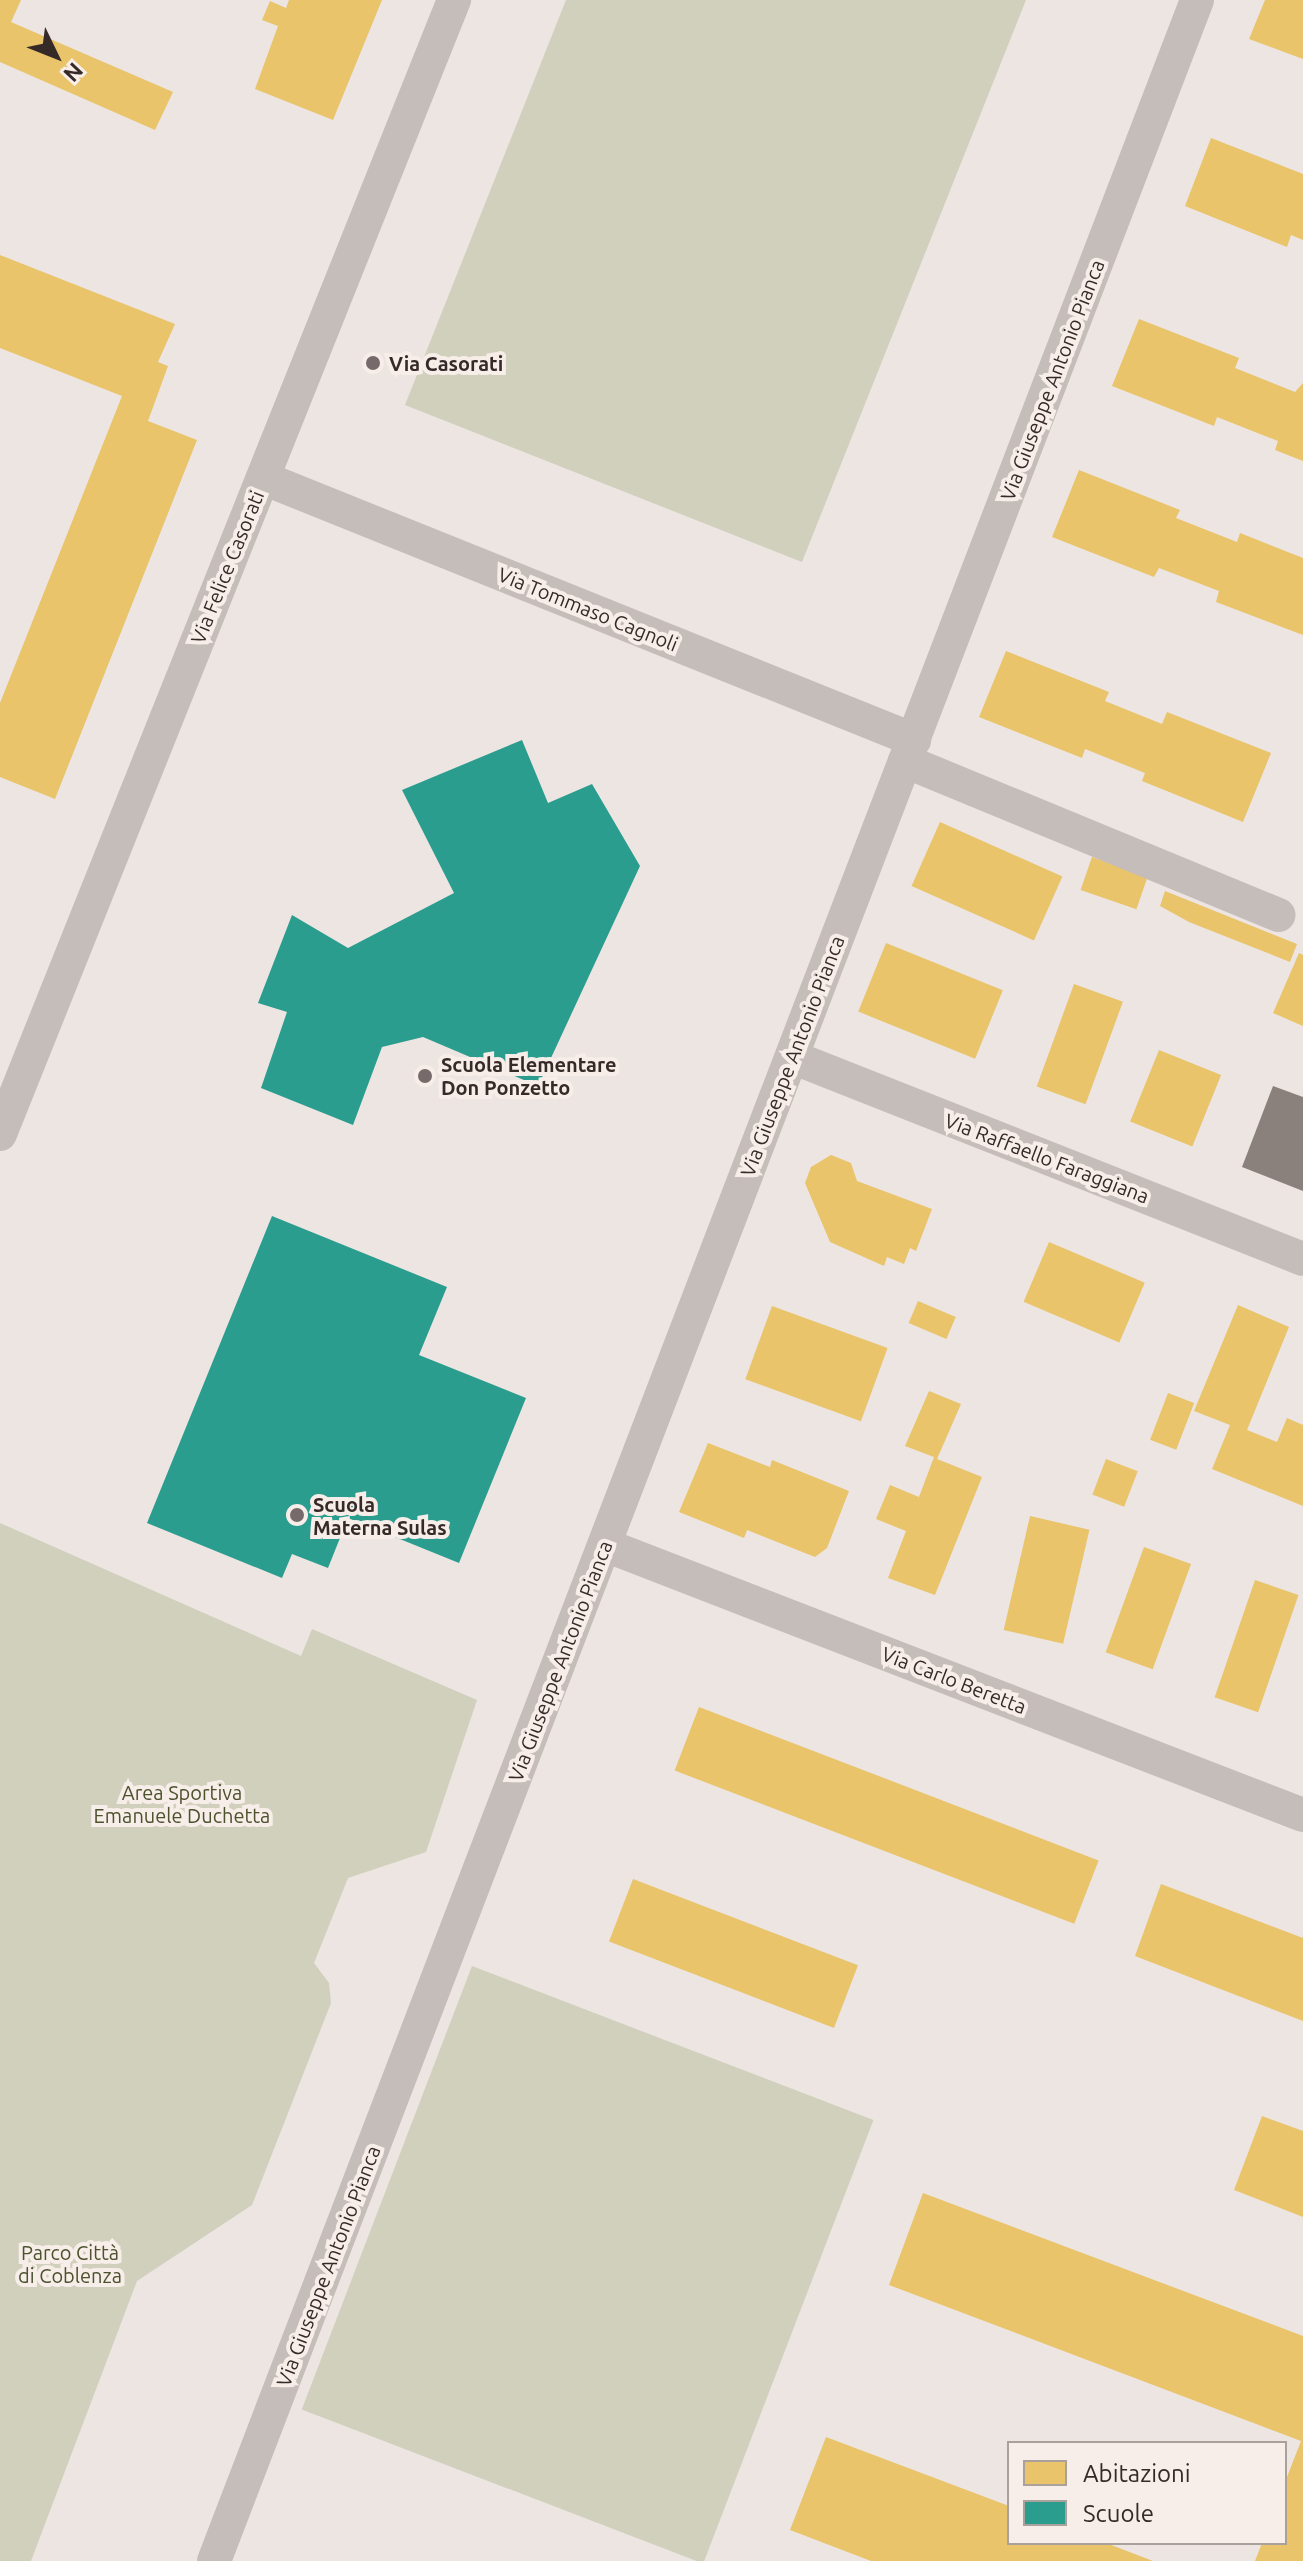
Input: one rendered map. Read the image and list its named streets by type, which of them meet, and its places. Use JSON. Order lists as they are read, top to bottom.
{
  "streets": {
    "street": [
      "Via Giuseppe Antonio Pianca",
      "Via Felice Casorati",
      "Via Tommaso Cagnoli",
      "Via Raffaello Faraggiana",
      "Via Carlo Beretta"
    ]
  },
  "crossings": [
    ["Via Giuseppe Antonio Pianca", "Via Tommaso Cagnoli"],
    ["Via Giuseppe Antonio Pianca", "Via Raffaello Faraggiana"],
    ["Via Giuseppe Antonio Pianca", "Via Carlo Beretta"],
    ["Via Felice Casorati", "Via Tommaso Cagnoli"]
  ],
  "parks": ["Area Sportiva Emanuele Duchetta", "Parco Città di Coblenza"],
  "places": ["Via Casorati", "Scuola Elementare Don Ponzetto", "Scuola Materna Sulas"],
  "legend": ["Abitazioni", "Scuole"],
  "north": "bottom right"
}
